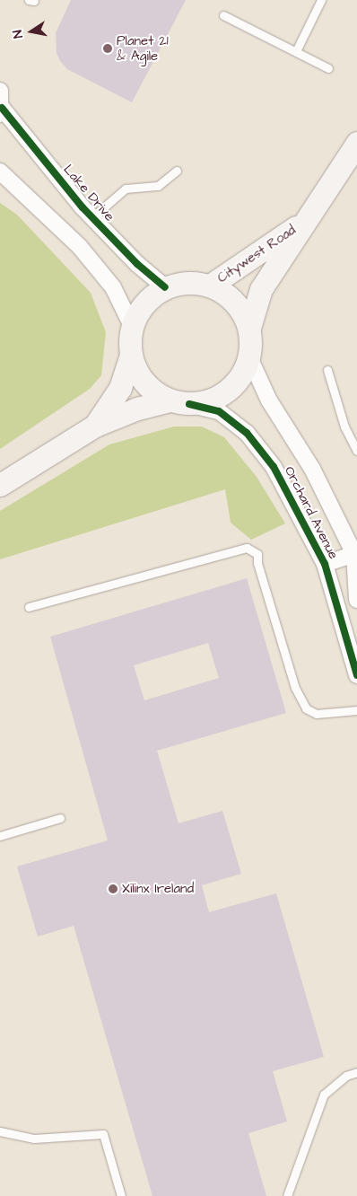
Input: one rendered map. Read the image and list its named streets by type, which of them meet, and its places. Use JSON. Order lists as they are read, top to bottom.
{
  "streets": {
    "main road": ["Citywest Road"],
    "street": ["Lake Drive", "Orchard Avenue"]
  },
  "crossings": [
    ["Lake Drive", "Citywest Road"],
    ["Lake Drive", "Orchard Avenue"],
    ["Citywest Road", "Orchard Avenue"]
  ],
  "places": ["Planet 21 & Agile", "Xilinx Ireland"],
  "north": "left"
}
